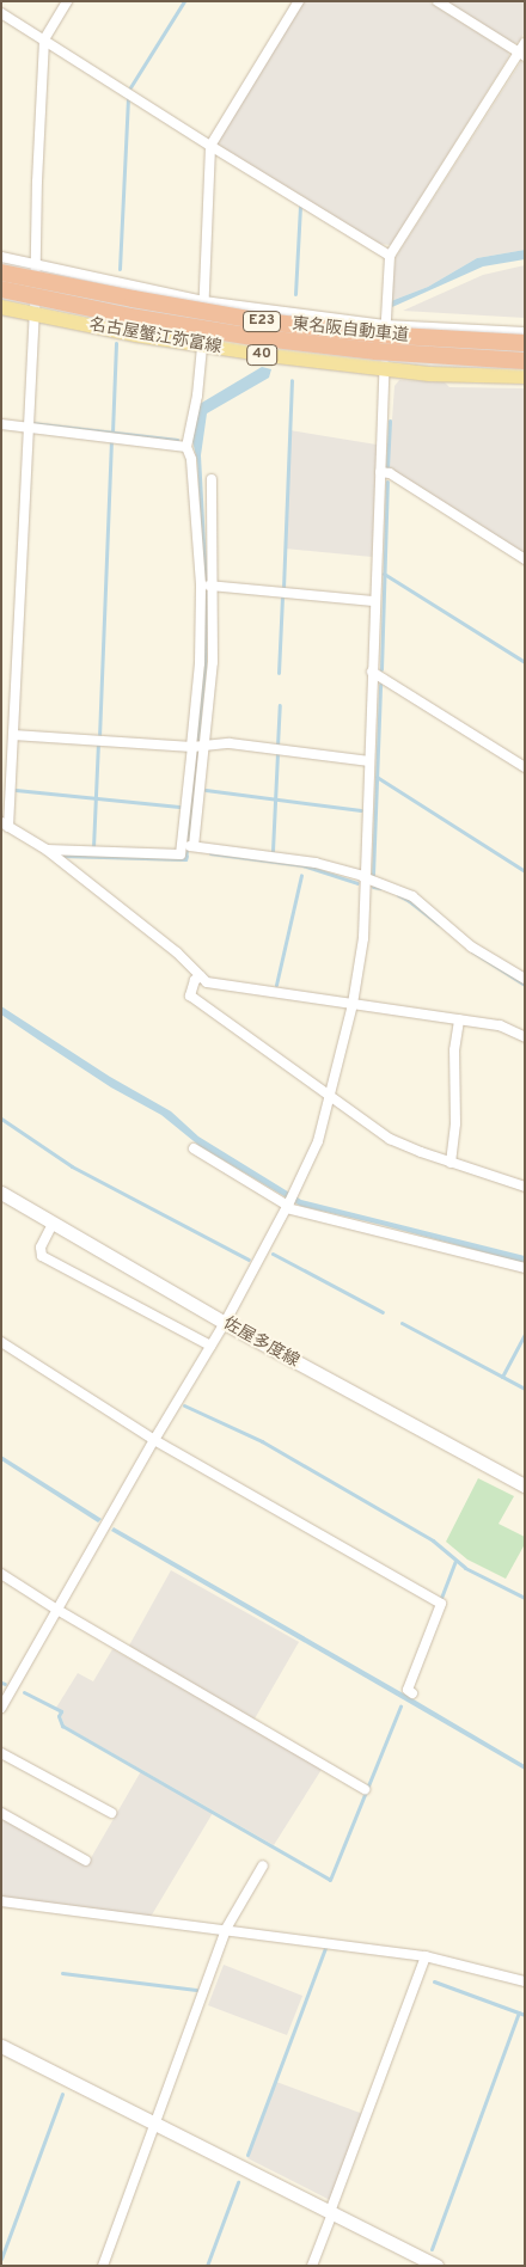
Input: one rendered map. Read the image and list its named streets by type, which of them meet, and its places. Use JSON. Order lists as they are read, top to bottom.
{
  "streets": {
    "highway": ["E23", "東名阪自動車道"],
    "main road": ["名古屋蟹江弥富線", "40", "佐屋多度線"]
  }
}
